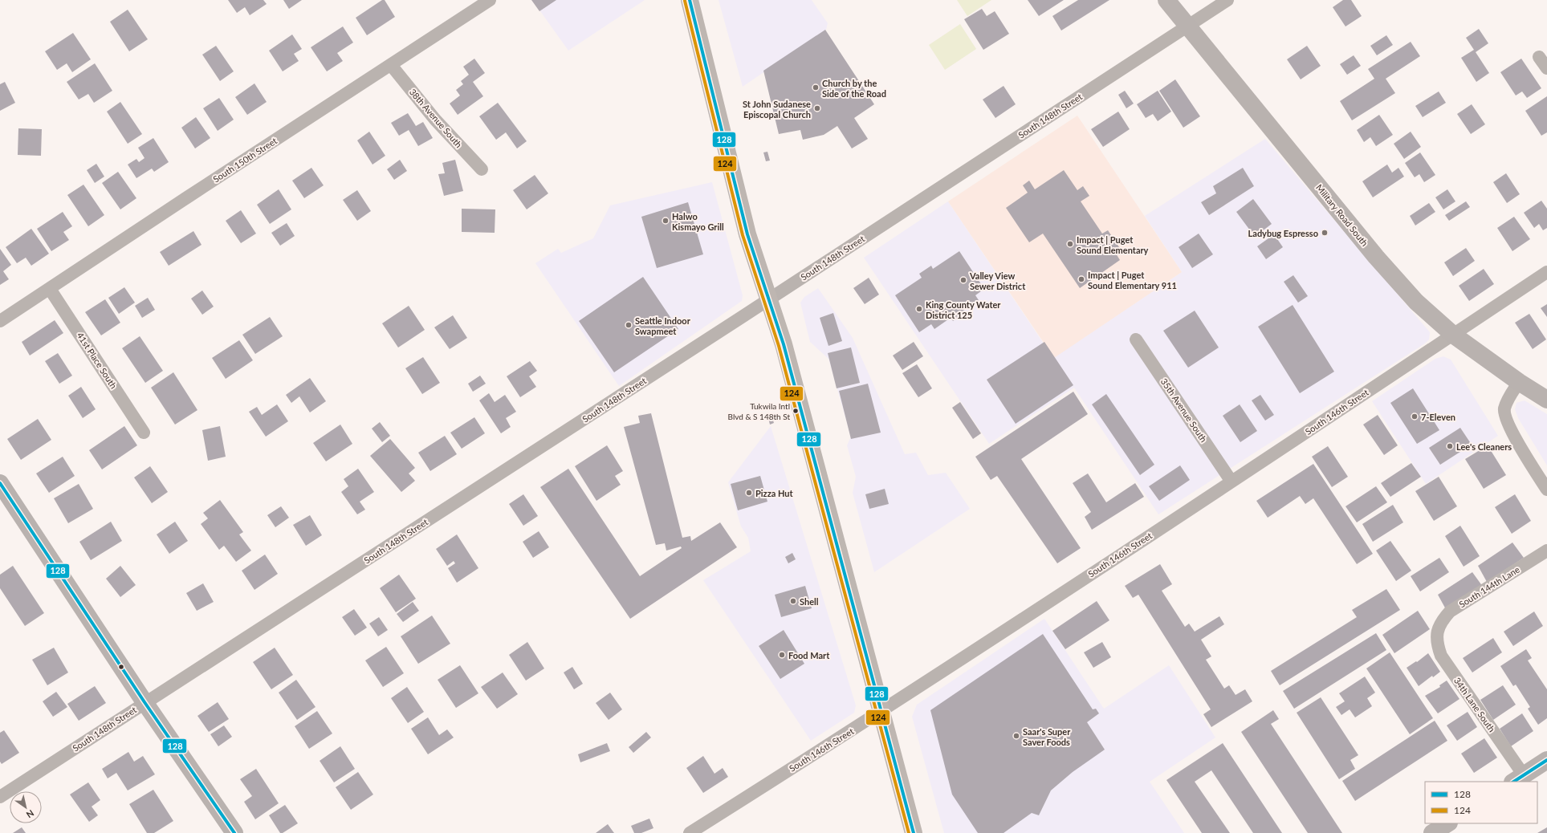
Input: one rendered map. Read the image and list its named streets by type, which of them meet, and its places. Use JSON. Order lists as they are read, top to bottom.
{
  "streets": {
    "street": [
      "South 148th Street",
      "38th Avenue South",
      "South 150th Street",
      "Military Road South",
      "41st Place South",
      "35th Avenue South",
      "South 146th Street",
      "South 144th Lane",
      "34th Lane South"
    ]
  },
  "crossings": [
    ["South 148th Street", "Military Road South"],
    ["38th Avenue South", "South 150th Street"],
    ["South 150th Street", "41st Place South"],
    ["Military Road South", "South 146th Street"],
    ["35th Avenue South", "South 146th Street"],
    ["South 144th Lane", "34th Lane South"]
  ],
  "places": [
    "Church by the Side of the Road",
    "St John Sudanese Episcopal Church",
    "Halwo Kismayo Grill",
    "Ladybug Espresso",
    "Impact | Puget Sound Elementary",
    "Impact | Puget Sound Elementary 911",
    "Valley View Sewer District",
    "King County Water District 125",
    "Seattle Indoor Swapmeet",
    "Tukwila Intl Blvd & S 148th St",
    "7-Eleven",
    "Lee's Cleaners",
    "Pizza Hut",
    "Shell",
    "Food Mart",
    "Saar's Super Saver Foods"
  ],
  "lines": ["transit line 128", "transit line 124"],
  "legend": ["128", "124"],
  "north": "bottom right"
}
